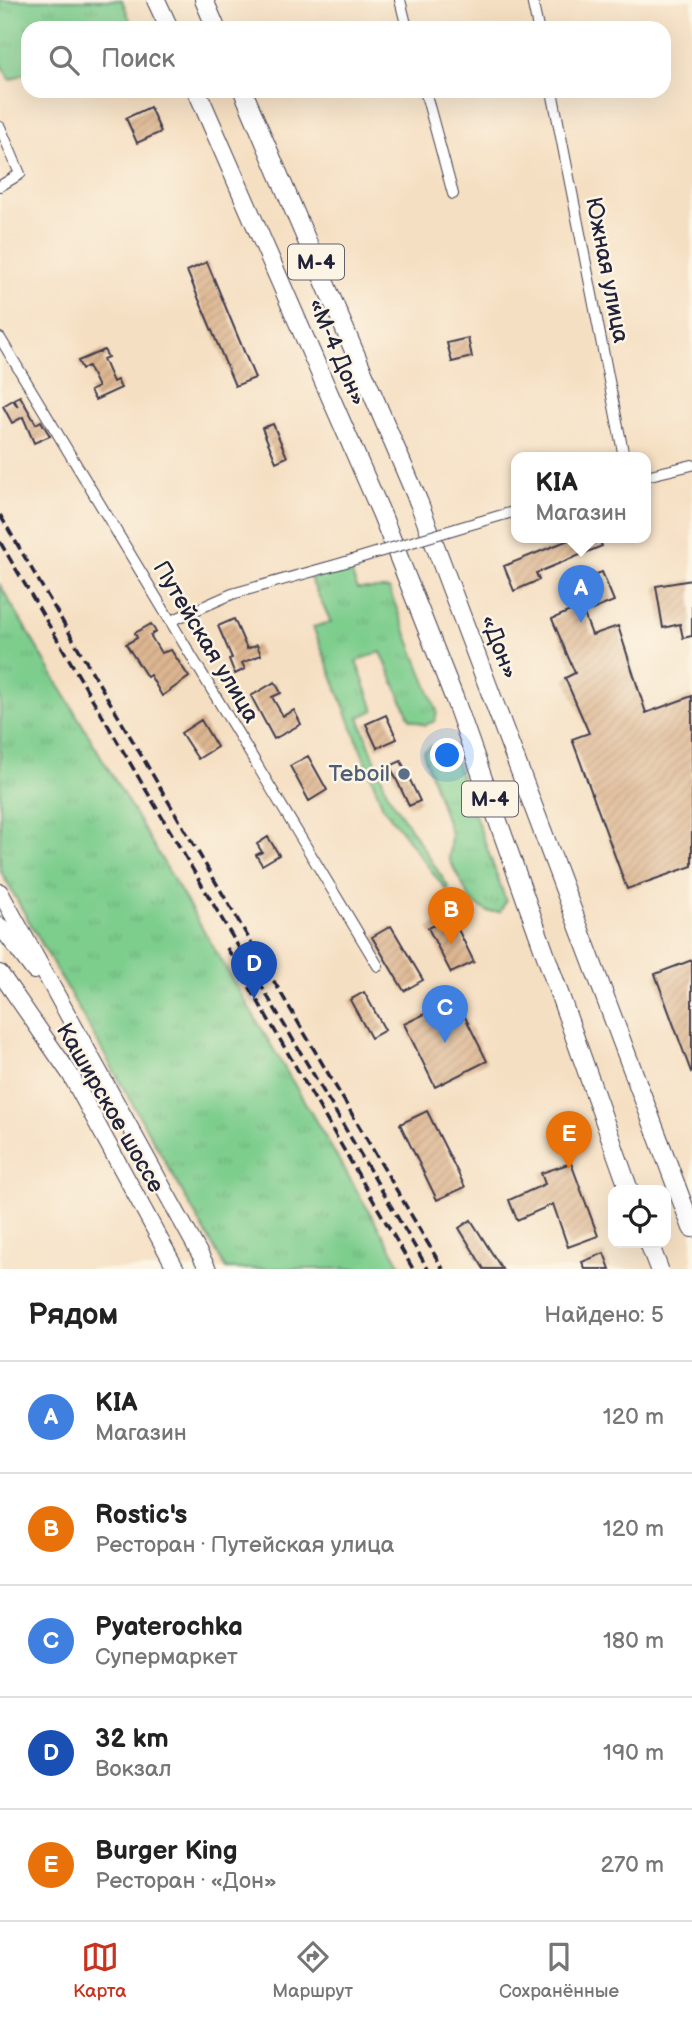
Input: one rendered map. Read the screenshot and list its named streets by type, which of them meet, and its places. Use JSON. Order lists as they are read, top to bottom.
{
  "streets": {
    "highway": ["М-4", "«М-4 Дон»", "«Дон»"],
    "main road": ["Каширское шоссе"],
    "street": ["Южная улица", "Путейская улица"]
  },
  "places": ["Teboil"],
  "page": {
    "search": "Поиск",
    "popup": ["KIA", "Магазин"],
    "pins": [
      "A",
      "B",
      "D",
      "C",
      "E"
    ],
    "heading": ["Рядом", "Найдено: 5"],
    "list": [
      {
        "mark": "A",
        "name": "KIA",
        "note": "Магазин",
        "value": "120 m"
      },
      {
        "mark": "B",
        "name": "Rostic's",
        "note": "Ресторан · Путейская улица",
        "value": "120 m"
      },
      {
        "mark": "C",
        "name": "Pyaterochka",
        "note": "Супермаркет",
        "value": "180 m"
      },
      {
        "mark": "D",
        "name": "32 km",
        "note": "Вокзал",
        "value": "190 m"
      },
      {
        "mark": "E",
        "name": "Burger King",
        "note": "Ресторан · «Дон»",
        "value": "270 m"
      }
    ],
    "nav": ["Карта", "Маршрут", "Сохранённые"]
  }
}
